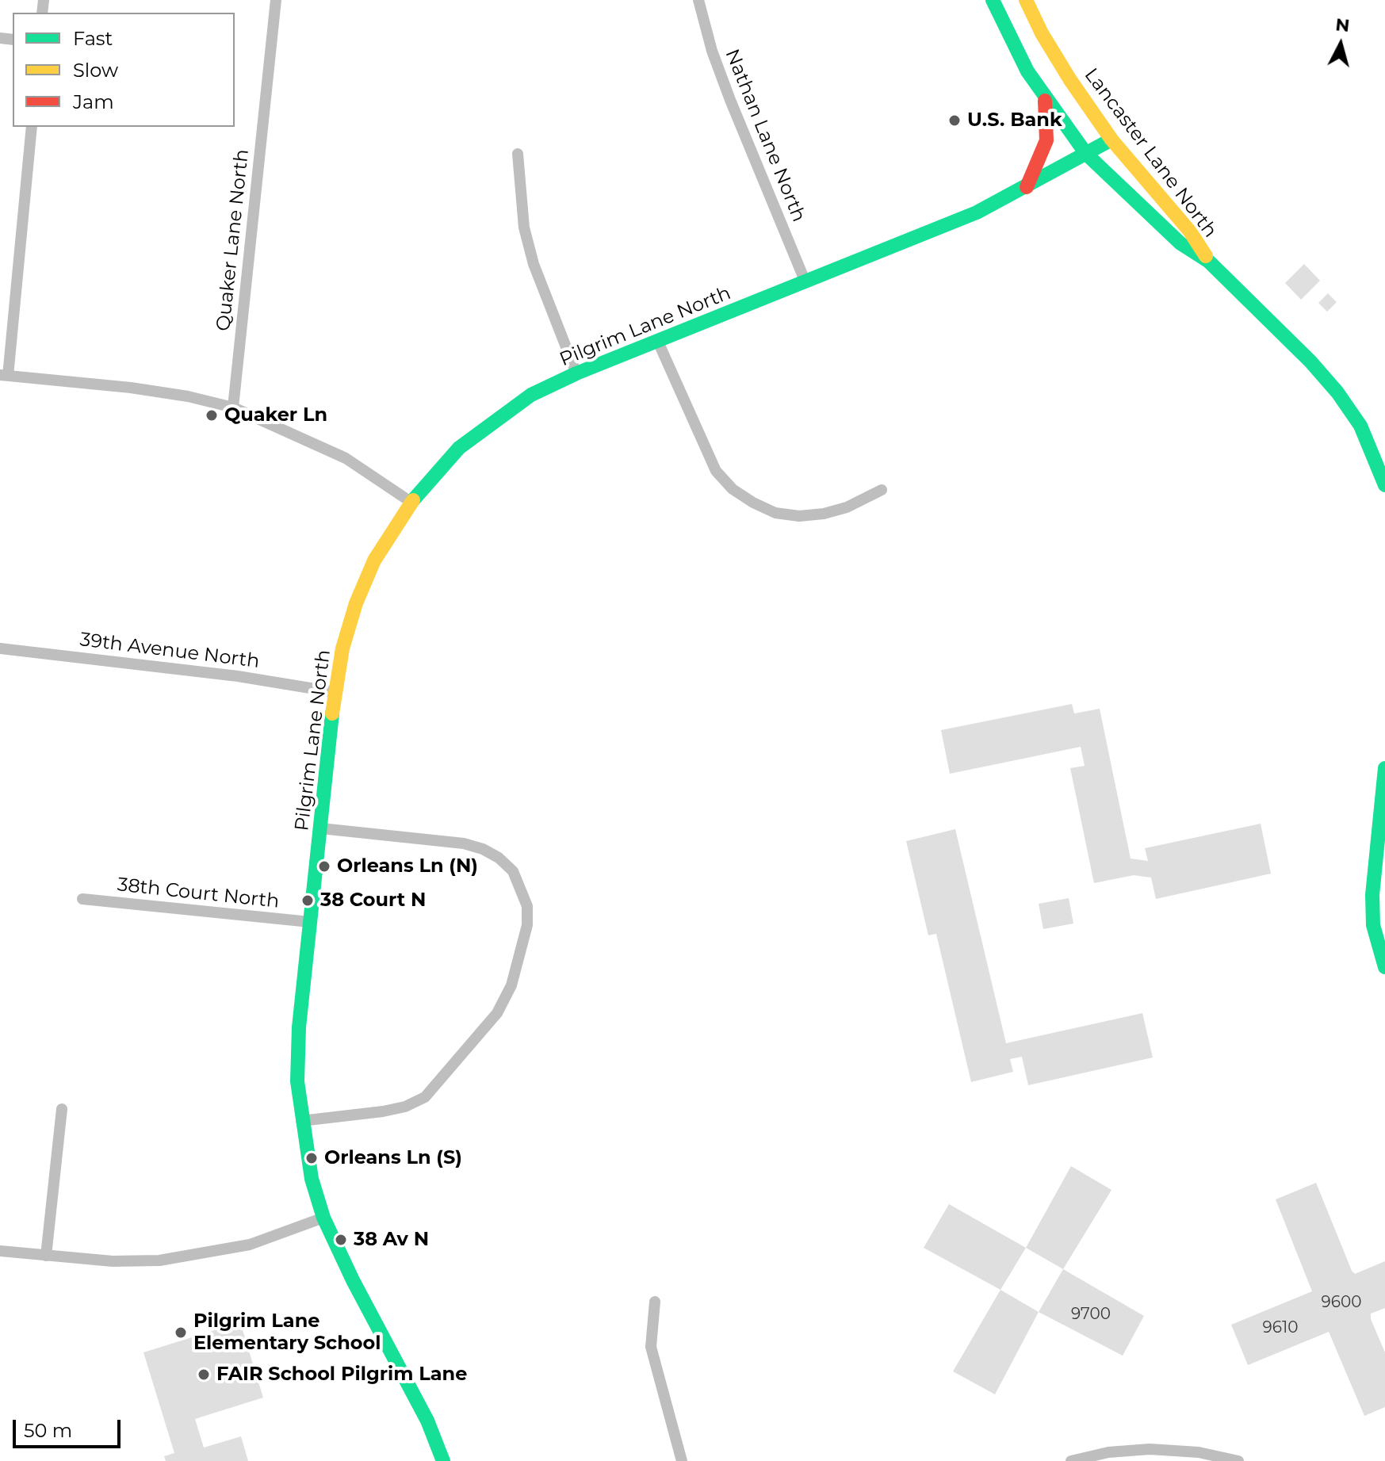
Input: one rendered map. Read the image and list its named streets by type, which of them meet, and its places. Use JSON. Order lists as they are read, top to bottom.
{
  "streets": {
    "street": [
      "Nathan Lane North",
      "Lancaster Lane North",
      "Quaker Lane North",
      "Pilgrim Lane North",
      "39th Avenue North",
      "38th Court North"
    ]
  },
  "crossings": [
    ["Nathan Lane North", "Pilgrim Lane North"],
    ["Lancaster Lane North", "Pilgrim Lane North"],
    ["Pilgrim Lane North", "39th Avenue North"],
    ["Pilgrim Lane North", "38th Court North"]
  ],
  "places": [
    "U.S. Bank",
    "Quaker Ln",
    "Orleans Ln (N)",
    "38 Court N",
    "Orleans Ln (S)",
    "38 Av N",
    "Pilgrim Lane Elementary School",
    "FAIR School Pilgrim Lane"
  ],
  "house_numbers": ["9600", "9700", "9610"],
  "legend": ["Fast", "Slow", "Jam"],
  "scale_bar": "50 m",
  "north": "top"
}
